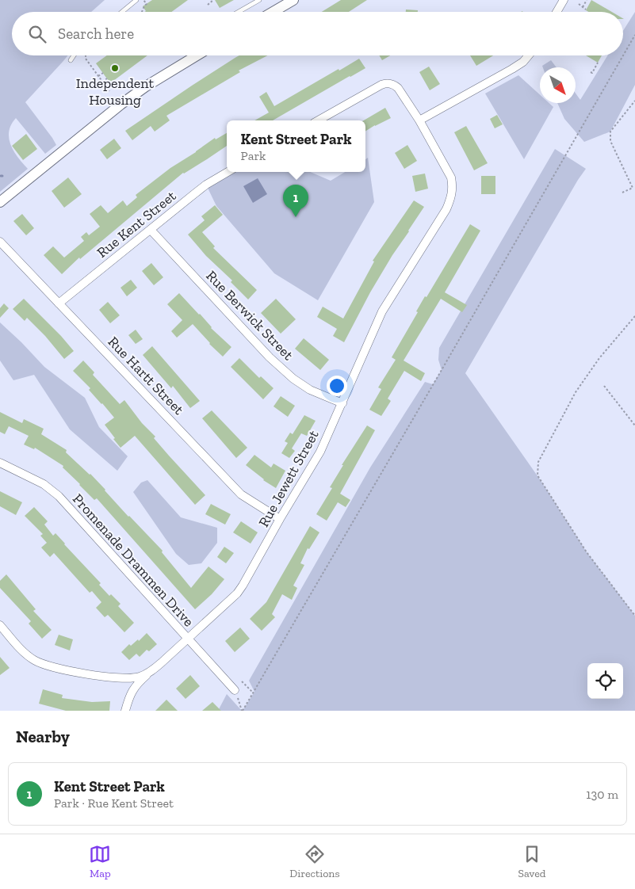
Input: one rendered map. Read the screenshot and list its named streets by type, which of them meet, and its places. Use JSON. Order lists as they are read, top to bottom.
{
  "streets": {
    "street": [
      "Rue Kent Street",
      "Rue Berwick Street",
      "Rue Hartt Street",
      "Rue Jewett Street",
      "Promenade Drammen Drive"
    ]
  },
  "crossings": [
    ["Rue Kent Street", "Rue Berwick Street"],
    ["Rue Kent Street", "Rue Hartt Street"],
    ["Rue Berwick Street", "Rue Jewett Street"],
    ["Rue Hartt Street", "Rue Jewett Street"],
    ["Rue Jewett Street", "Promenade Drammen Drive"]
  ],
  "places": ["Independent Housing"],
  "north": "bottom right",
  "page": {
    "search": "Search here",
    "popup": ["Kent Street Park", "Park"],
    "pins": "1",
    "heading": "Nearby",
    "list": [
      {
        "mark": "1",
        "name": "Kent Street Park",
        "note": "Park · Rue Kent Street",
        "value": "130 m"
      }
    ],
    "nav": ["Map", "Directions", "Saved"]
  }
}
